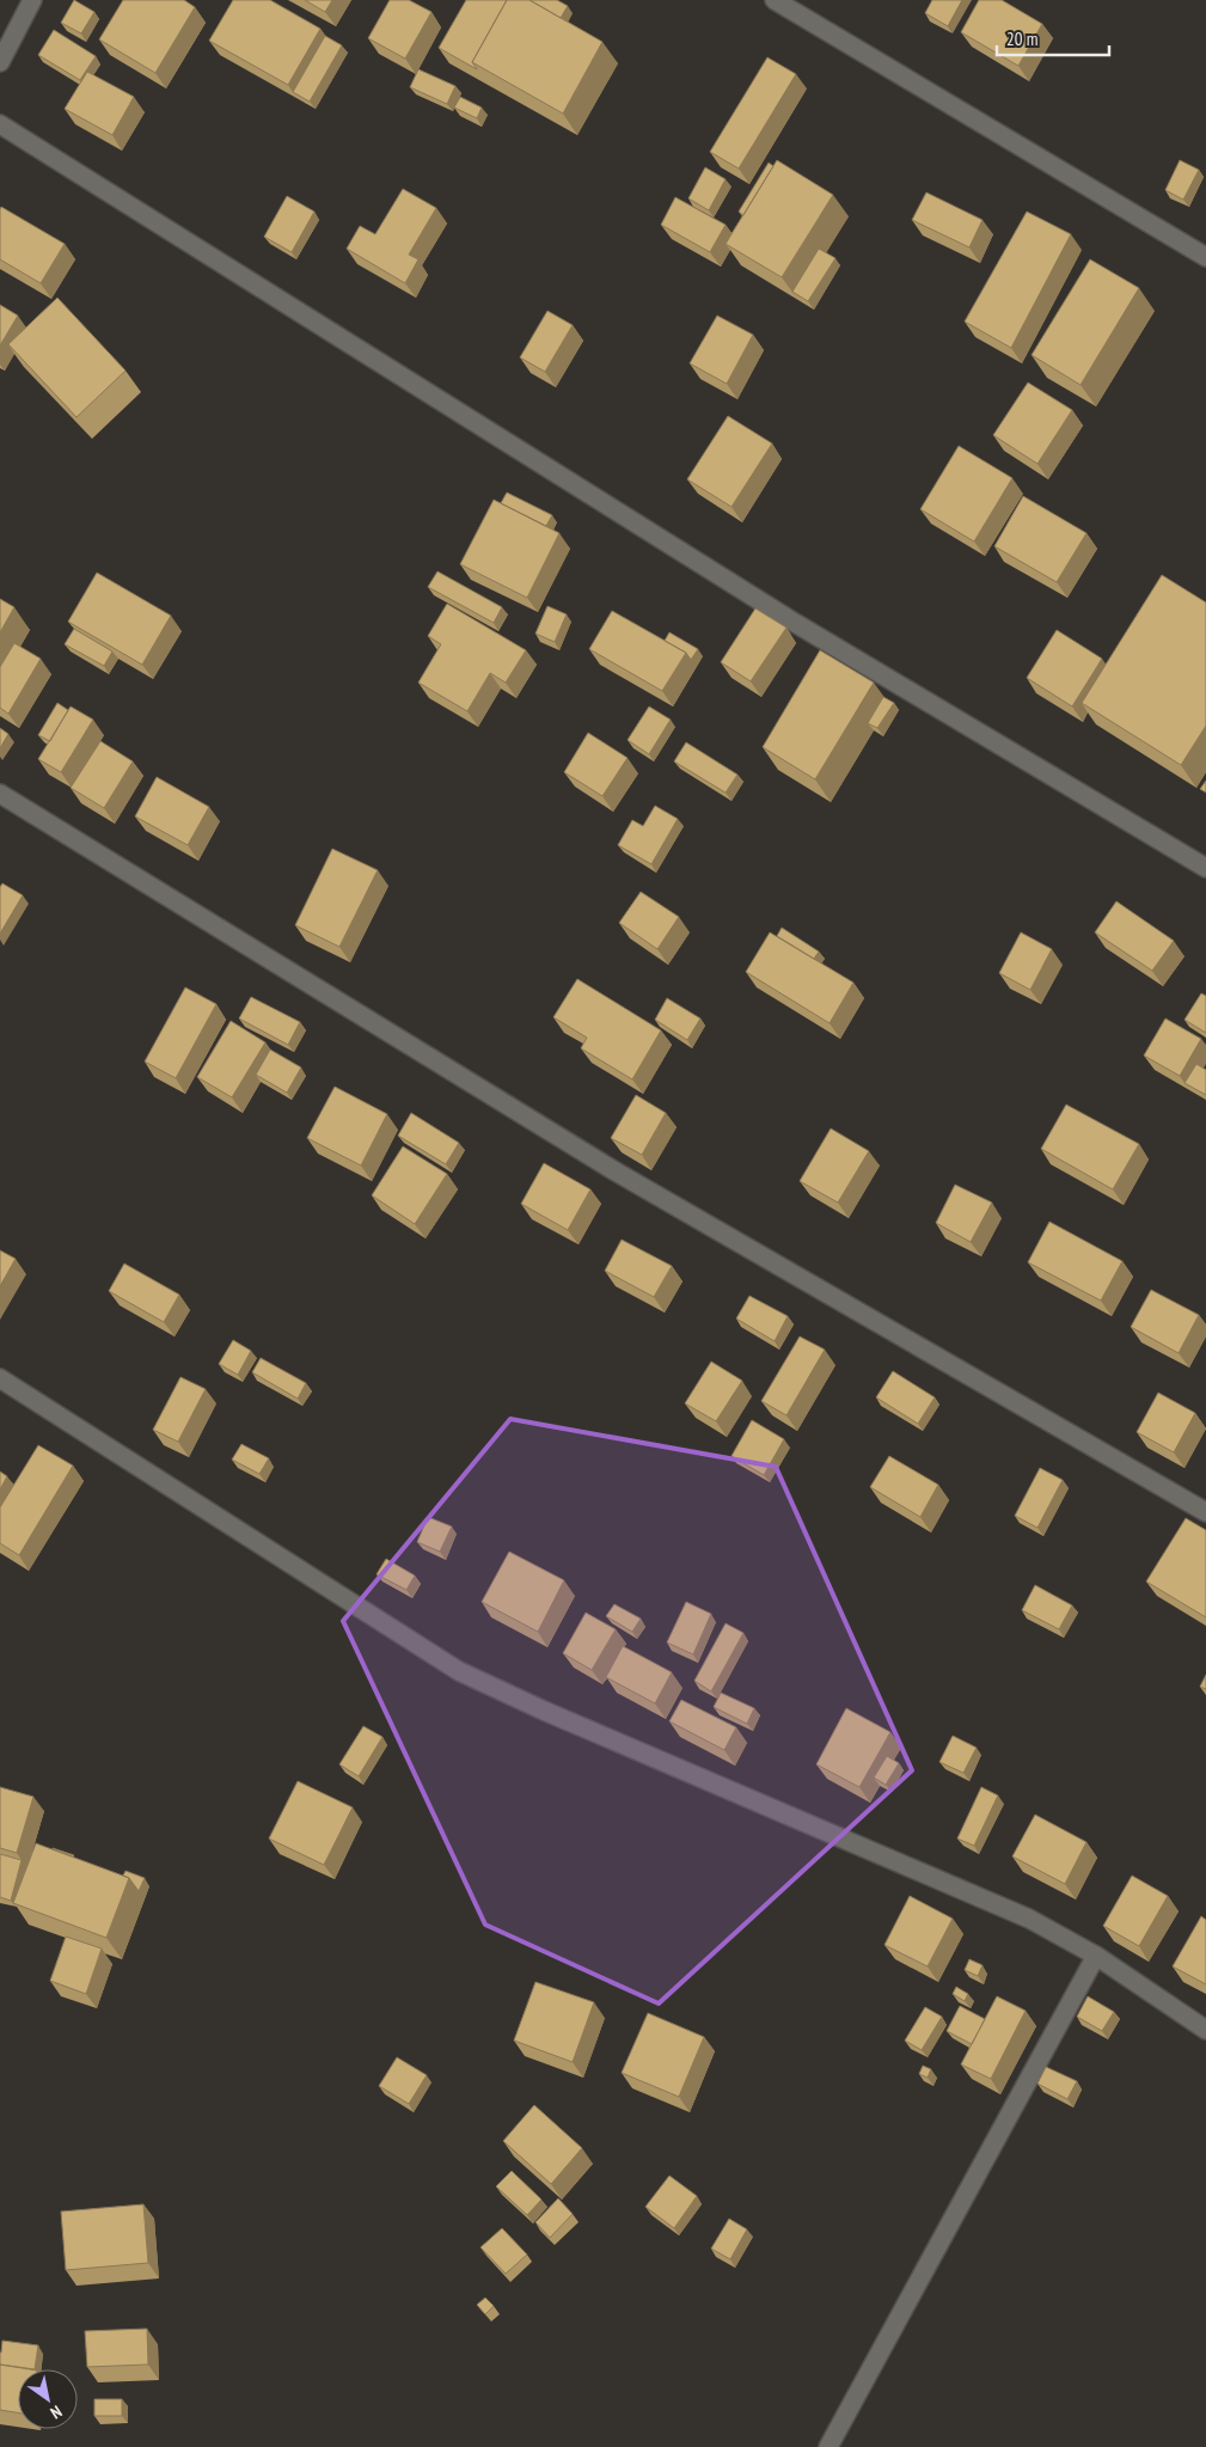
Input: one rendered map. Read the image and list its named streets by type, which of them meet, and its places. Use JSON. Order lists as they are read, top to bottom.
{
  "scale_bar": "20 m",
  "north": "bottom right"
}
